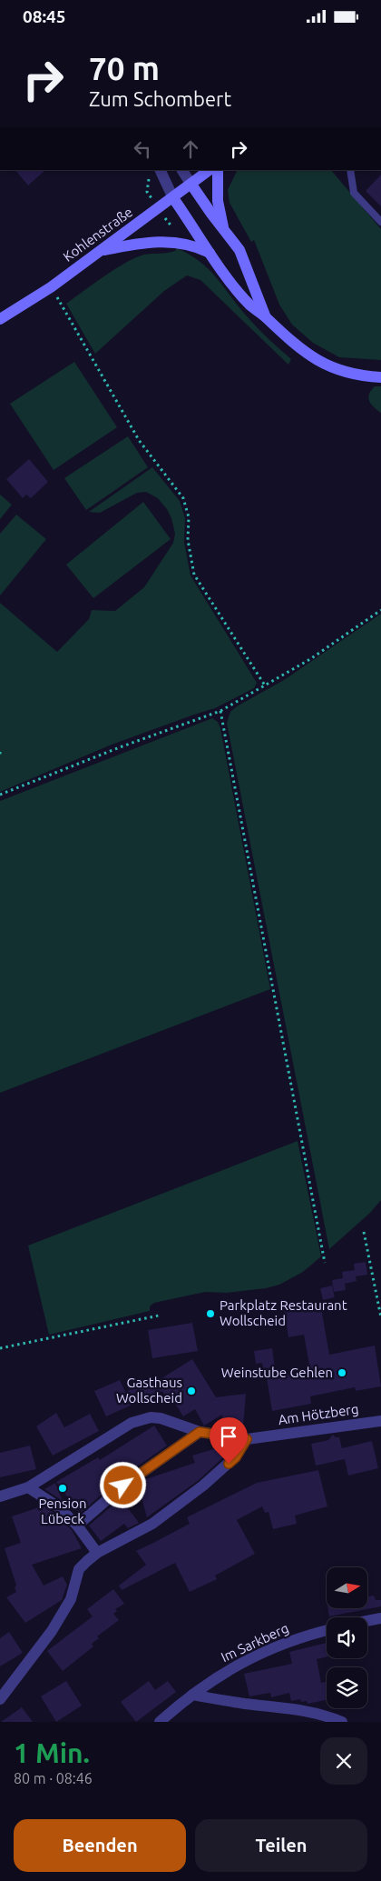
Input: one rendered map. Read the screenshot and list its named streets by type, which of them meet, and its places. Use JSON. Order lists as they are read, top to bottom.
{
  "streets": {
    "main road": ["Kohlenstraße"],
    "street": ["Am Hötzberg", "Im Sarkberg"]
  },
  "places": [
    "Parkplatz Restaurant Wollscheid",
    "Weinstube Gehlen",
    "Gasthaus Wollscheid",
    "Pension Lübeck"
  ],
  "north": "right",
  "page": {
    "status": "08:45",
    "turn": ["70 m", "Zum Schombert"],
    "heading": ["1 Min.", "80 m · 08:46"],
    "buttons": ["Beenden", "Teilen"]
  }
}
